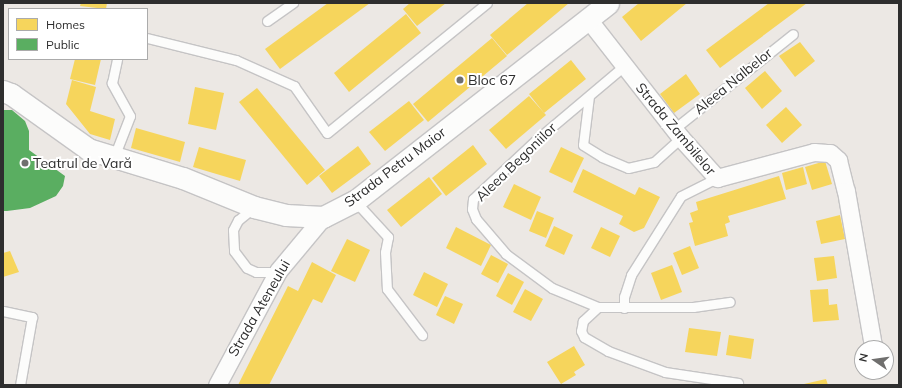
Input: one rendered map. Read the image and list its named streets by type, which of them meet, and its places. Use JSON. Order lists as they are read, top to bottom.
{
  "streets": {
    "street": ["Strada Zambilelor", "Strada Petru Maior", "Strada Ateneului"],
    "lane": ["Aleea Nalbelor", "Aleea Begoniilor"]
  },
  "crossings": [
    ["Aleea Nalbelor", "Strada Zambilelor"],
    ["Aleea Nalbelor", "Aleea Begoniilor"],
    ["Strada Zambilelor", "Aleea Begoniilor"],
    ["Strada Zambilelor", "Strada Petru Maior"],
    ["Strada Petru Maior", "Strada Ateneului"]
  ],
  "places": ["Bloc 67", "Teatrul de Vară"],
  "legend": ["Homes", "Public"],
  "north": "left"
}
